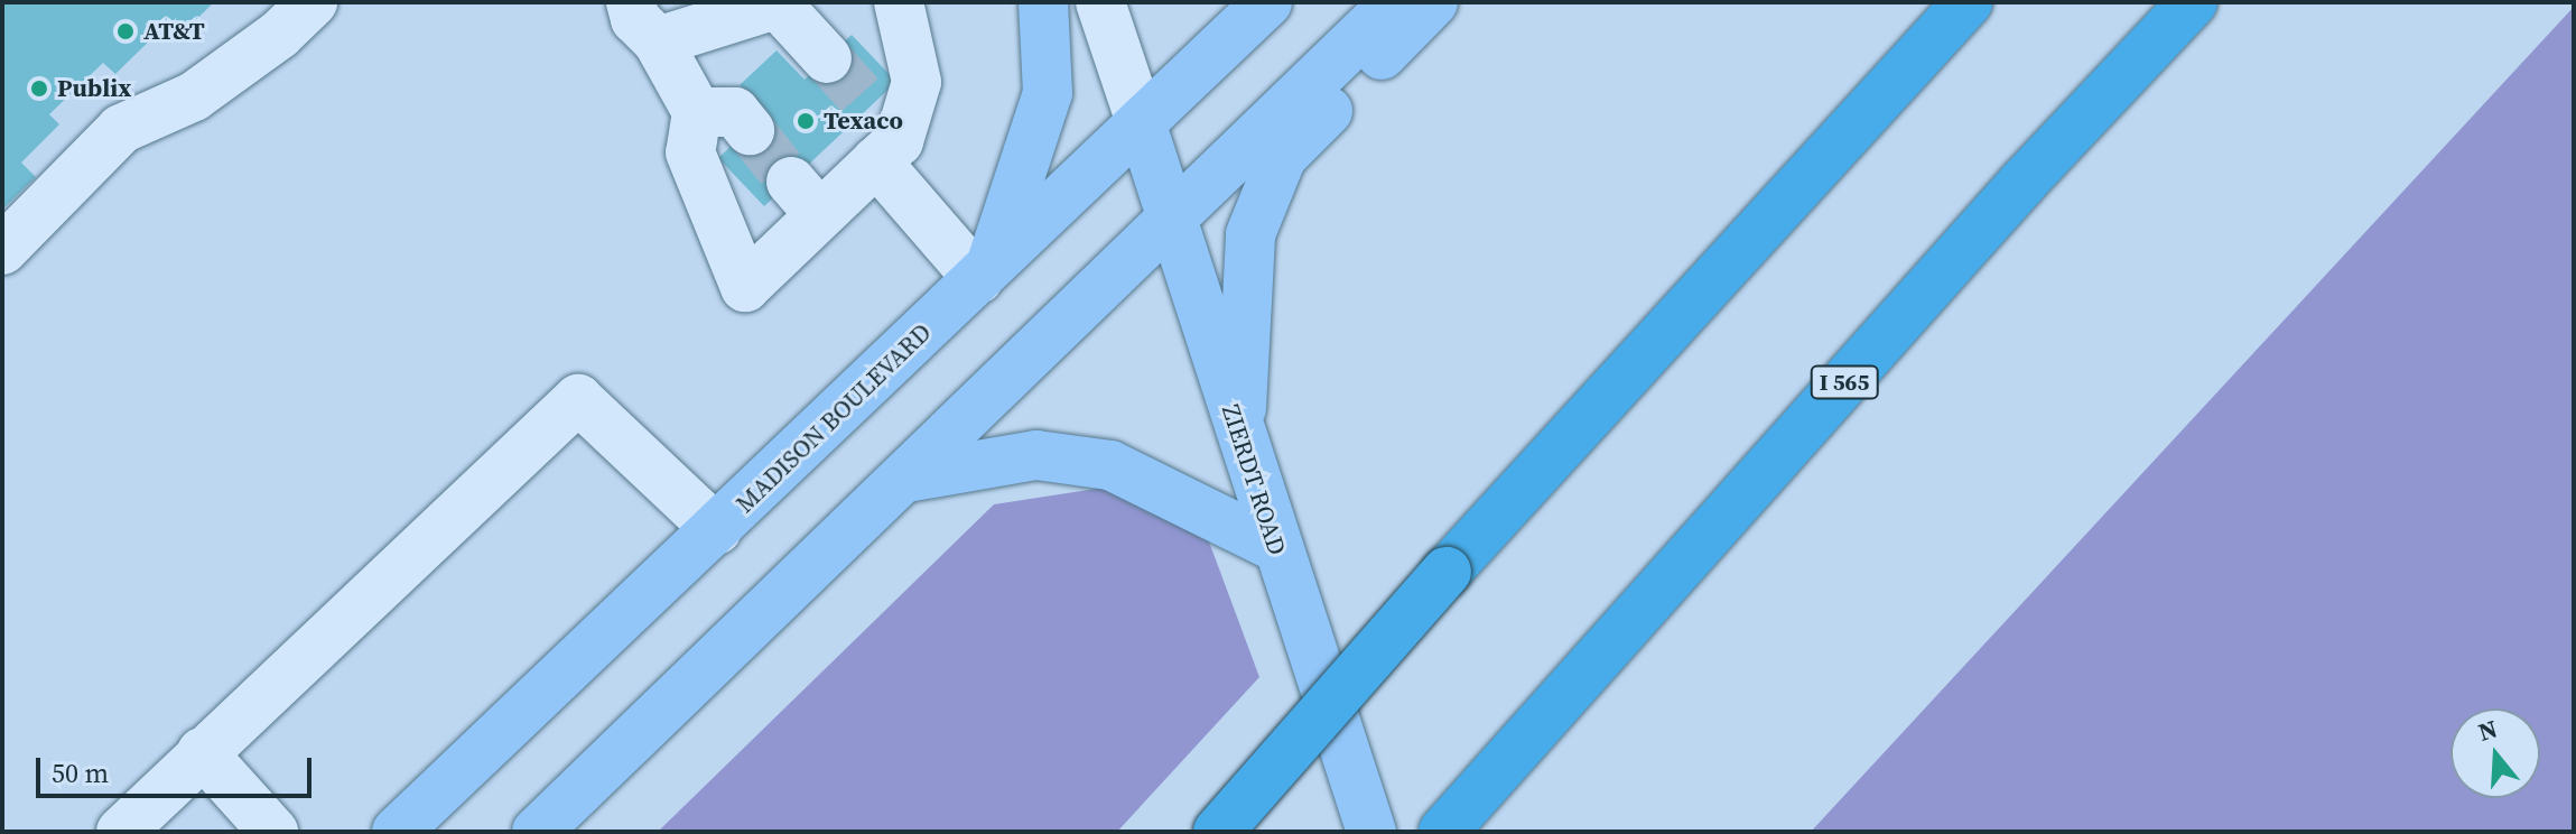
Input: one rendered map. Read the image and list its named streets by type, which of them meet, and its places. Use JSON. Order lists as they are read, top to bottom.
{
  "streets": {
    "highway": ["I 565"],
    "main road": ["MADISON BOULEVARD", "ZIERDT ROAD"]
  },
  "crossings": [
    ["MADISON BOULEVARD", "ZIERDT ROAD"]
  ],
  "places": ["AT&T", "Publix", "Texaco"],
  "scale_bar": "50 m",
  "north": "top"
}
